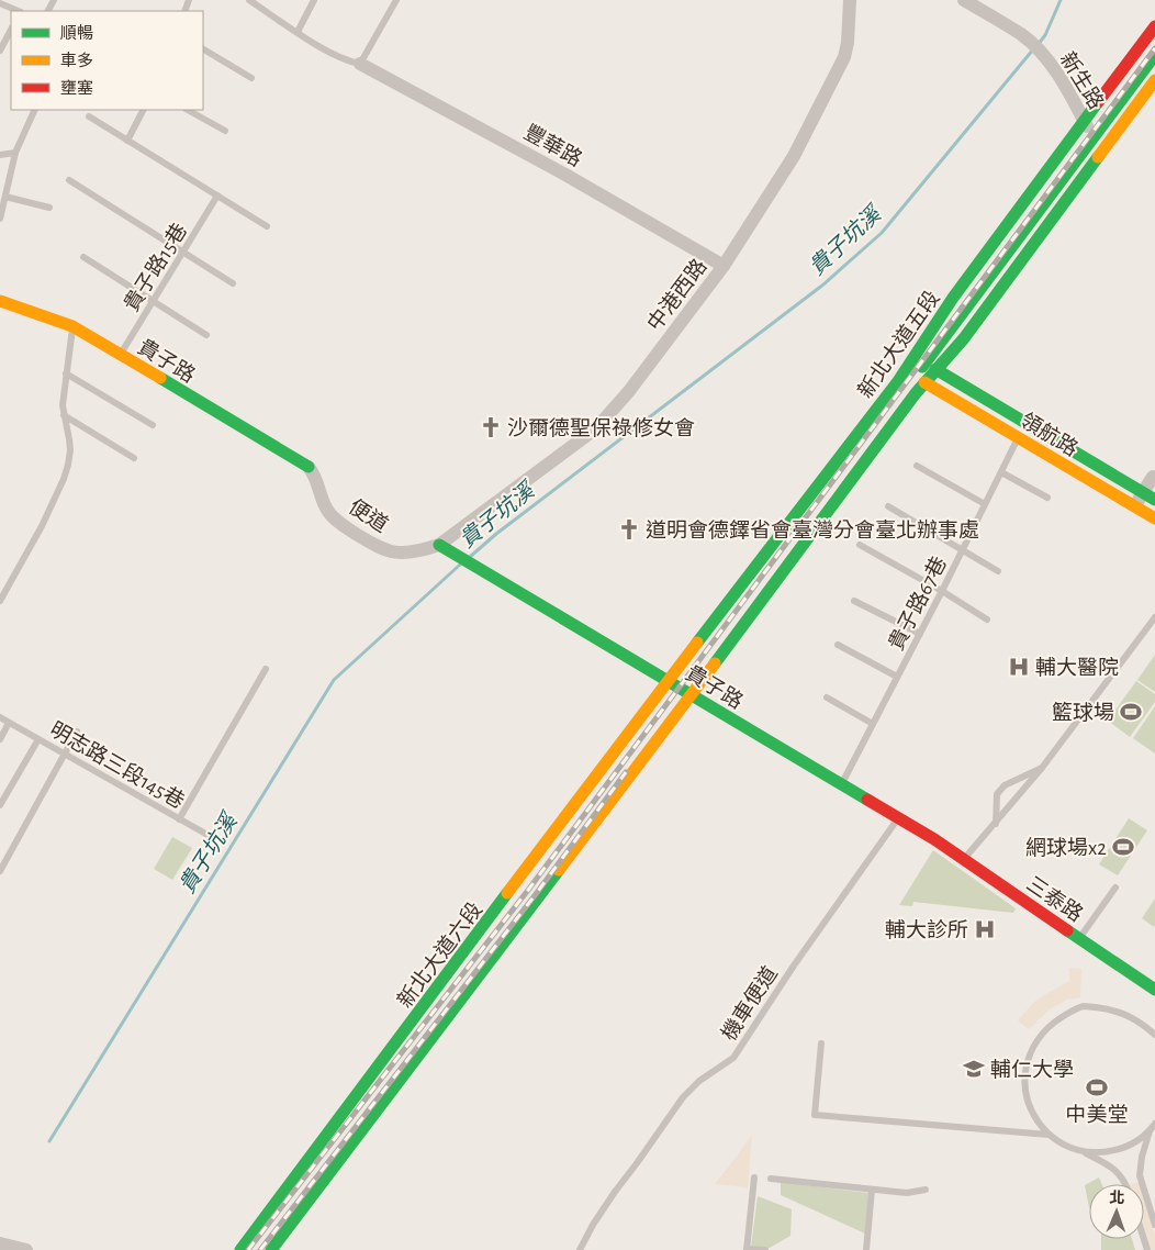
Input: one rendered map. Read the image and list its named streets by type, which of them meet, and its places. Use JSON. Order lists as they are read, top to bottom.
{
  "streets": {
    "main road": [
      "新北大道五段",
      "貴子路",
      "領航路",
      "三泰路",
      "新北大道六段"
    ],
    "street": [
      "新生路",
      "豐華路",
      "中港西路",
      "便道"
    ],
    "lane": [
      "貴子路15巷",
      "貴子路67巷",
      "明志路三段145巷",
      "機車便道"
    ]
  },
  "crossings": [
    ["新生路", "新北大道五段"],
    ["豐華路", "中港西路"],
    ["貴子路15巷", "貴子路"],
    ["中港西路", "貴子路"],
    ["中港西路", "便道"],
    ["新北大道五段", "貴子路"],
    ["新北大道五段", "領航路"],
    ["新北大道五段", "新北大道六段"],
    ["貴子路", "便道"],
    ["貴子路", "貴子路67巷"],
    ["貴子路", "三泰路"],
    ["貴子路", "新北大道六段"],
    ["貴子路", "機車便道"],
    ["領航路", "貴子路67巷"]
  ],
  "water": ["貴子坑溪"],
  "places": {
    "church": ["沙爾德聖保祿修女會", "道明會德鐸省會臺灣分會臺北辦事處"],
    "hospital": ["輔大醫院", "輔大診所"],
    "sports": ["籃球場", "網球場x2", "中美堂"],
    "school or university": ["輔仁大學"]
  },
  "legend": ["順暢", "車多", "壅塞"],
  "north": "top"
}
